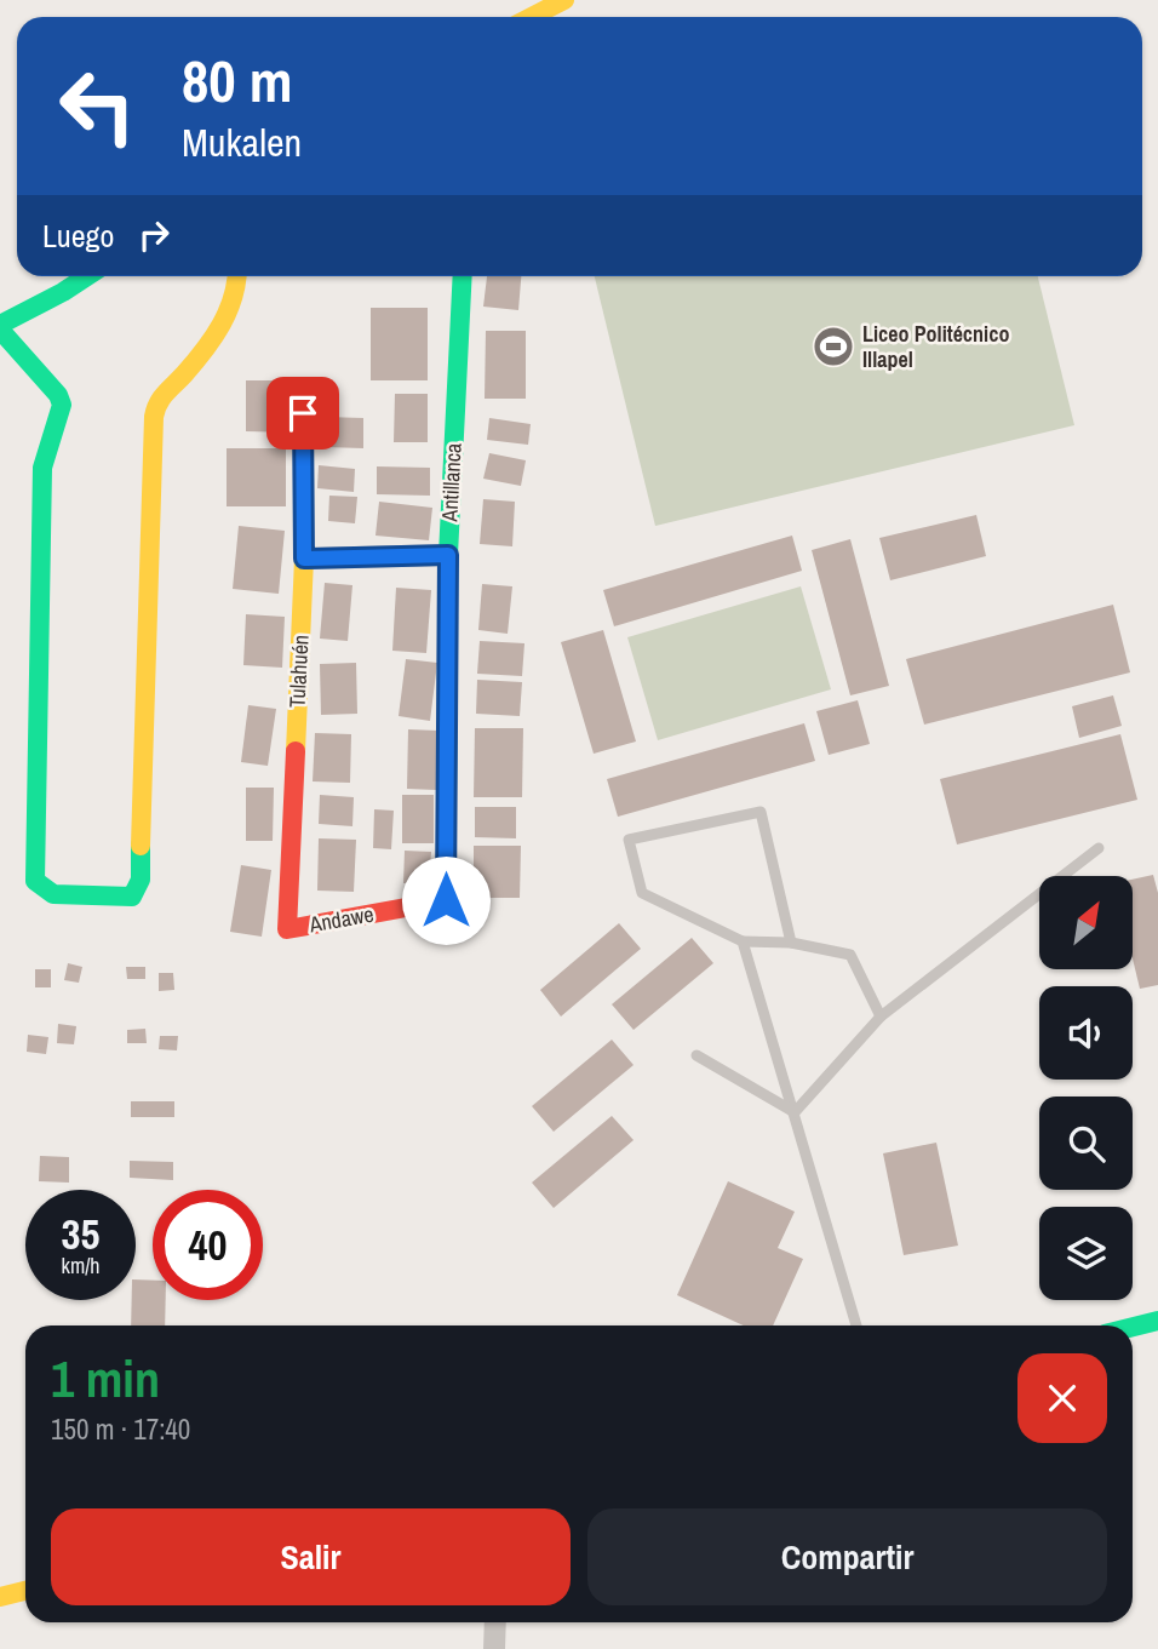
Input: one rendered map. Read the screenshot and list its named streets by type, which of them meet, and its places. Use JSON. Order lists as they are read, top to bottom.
{
  "streets": {
    "street": ["Antillanca", "Tulahuén", "Andawe"]
  },
  "crossings": [
    ["Antillanca", "Andawe"],
    ["Tulahuén", "Andawe"]
  ],
  "places": {
    "sports": ["Liceo Politécnico Illapel"]
  },
  "north": "top right",
  "page": {
    "turn": ["80 m", "Mukalen"],
    "then": "Luego",
    "speed": "35 km/h",
    "limit": "40",
    "heading": ["1 min", "150 m · 17:40"],
    "buttons": ["Salir", "Compartir"]
  }
}
